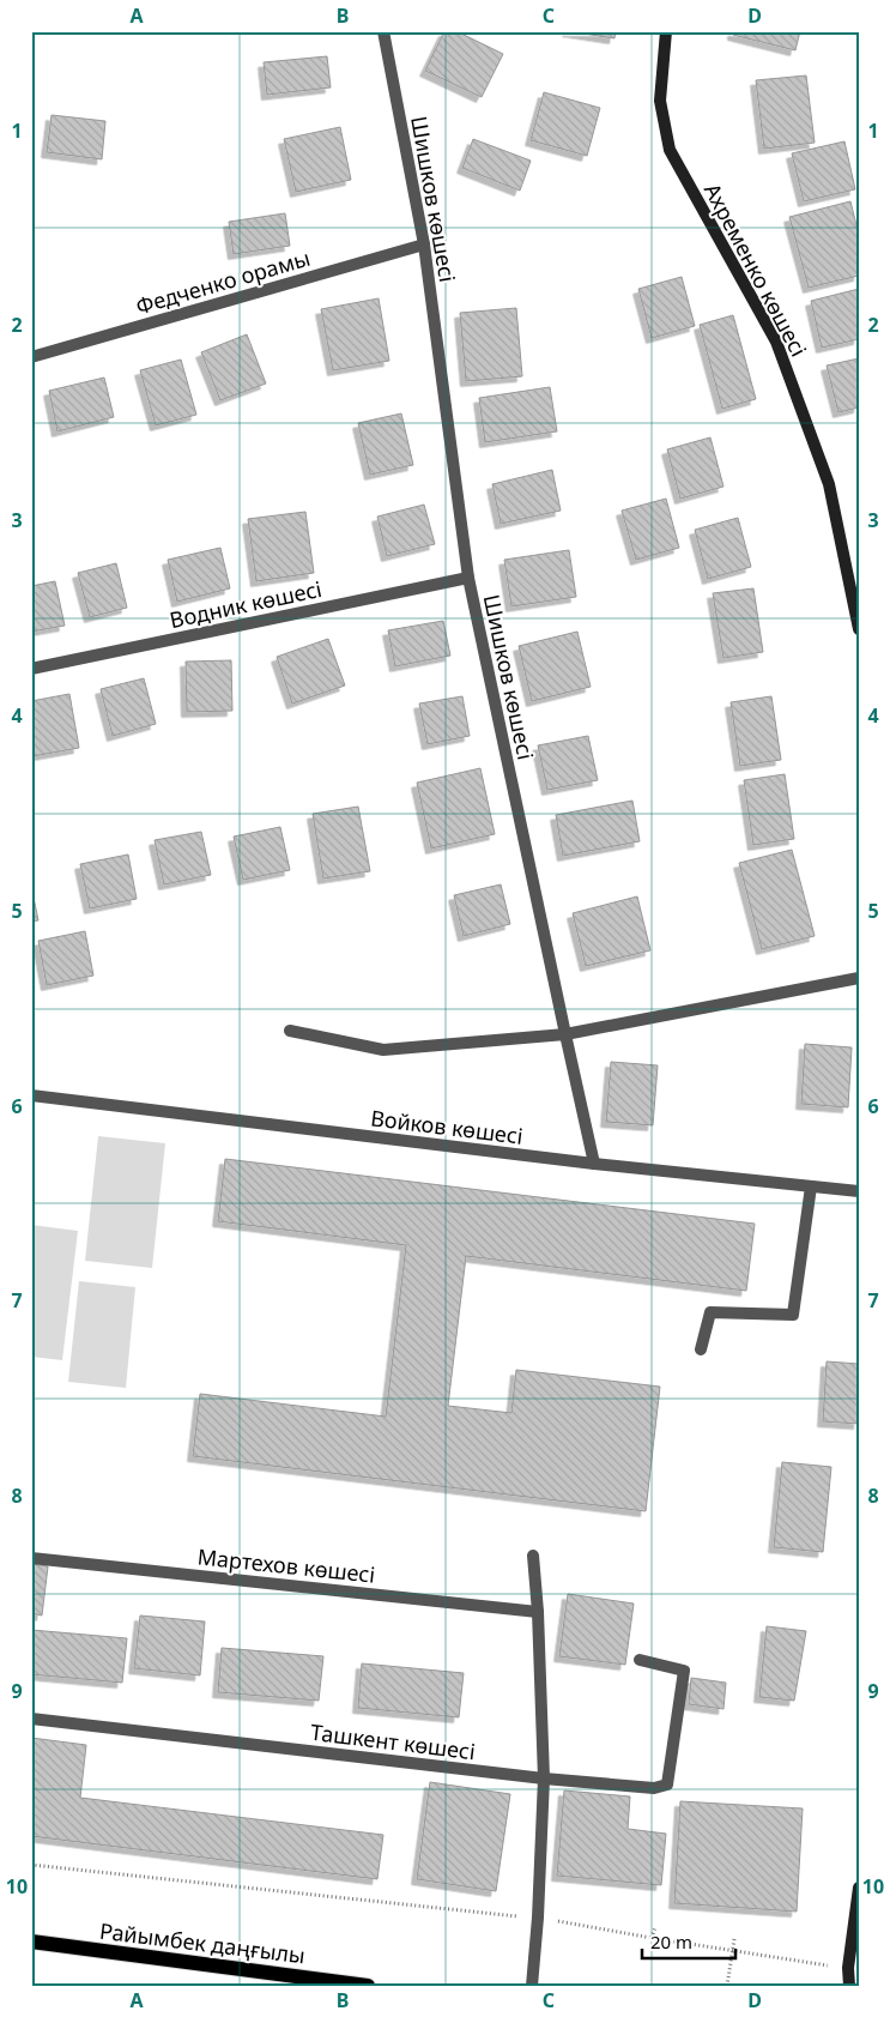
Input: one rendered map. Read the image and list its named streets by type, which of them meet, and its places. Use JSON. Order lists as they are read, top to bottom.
{
  "streets": {
    "main road": ["Райымбек даңғылы"],
    "street": [
      "Шишков көшесі",
      "Ахременко көшесі",
      "Федченко орамы",
      "Водник көшесі",
      "Войков көшесі",
      "Мартехов көшесі",
      "Ташкент көшесі"
    ]
  },
  "crossings": [
    ["Шишков көшесі", "Федченко орамы"],
    ["Шишков көшесі", "Водник көшесі"],
    ["Шишков көшесі", "Войков көшесі"]
  ],
  "scale_bar": "20 m",
  "grid": {
    "columns": [
      "A",
      "B",
      "C",
      "D"
    ],
    "rows": [
      "1",
      "2",
      "3",
      "4",
      "5",
      "6",
      "7",
      "8",
      "9",
      "10"
    ]
  }
}
